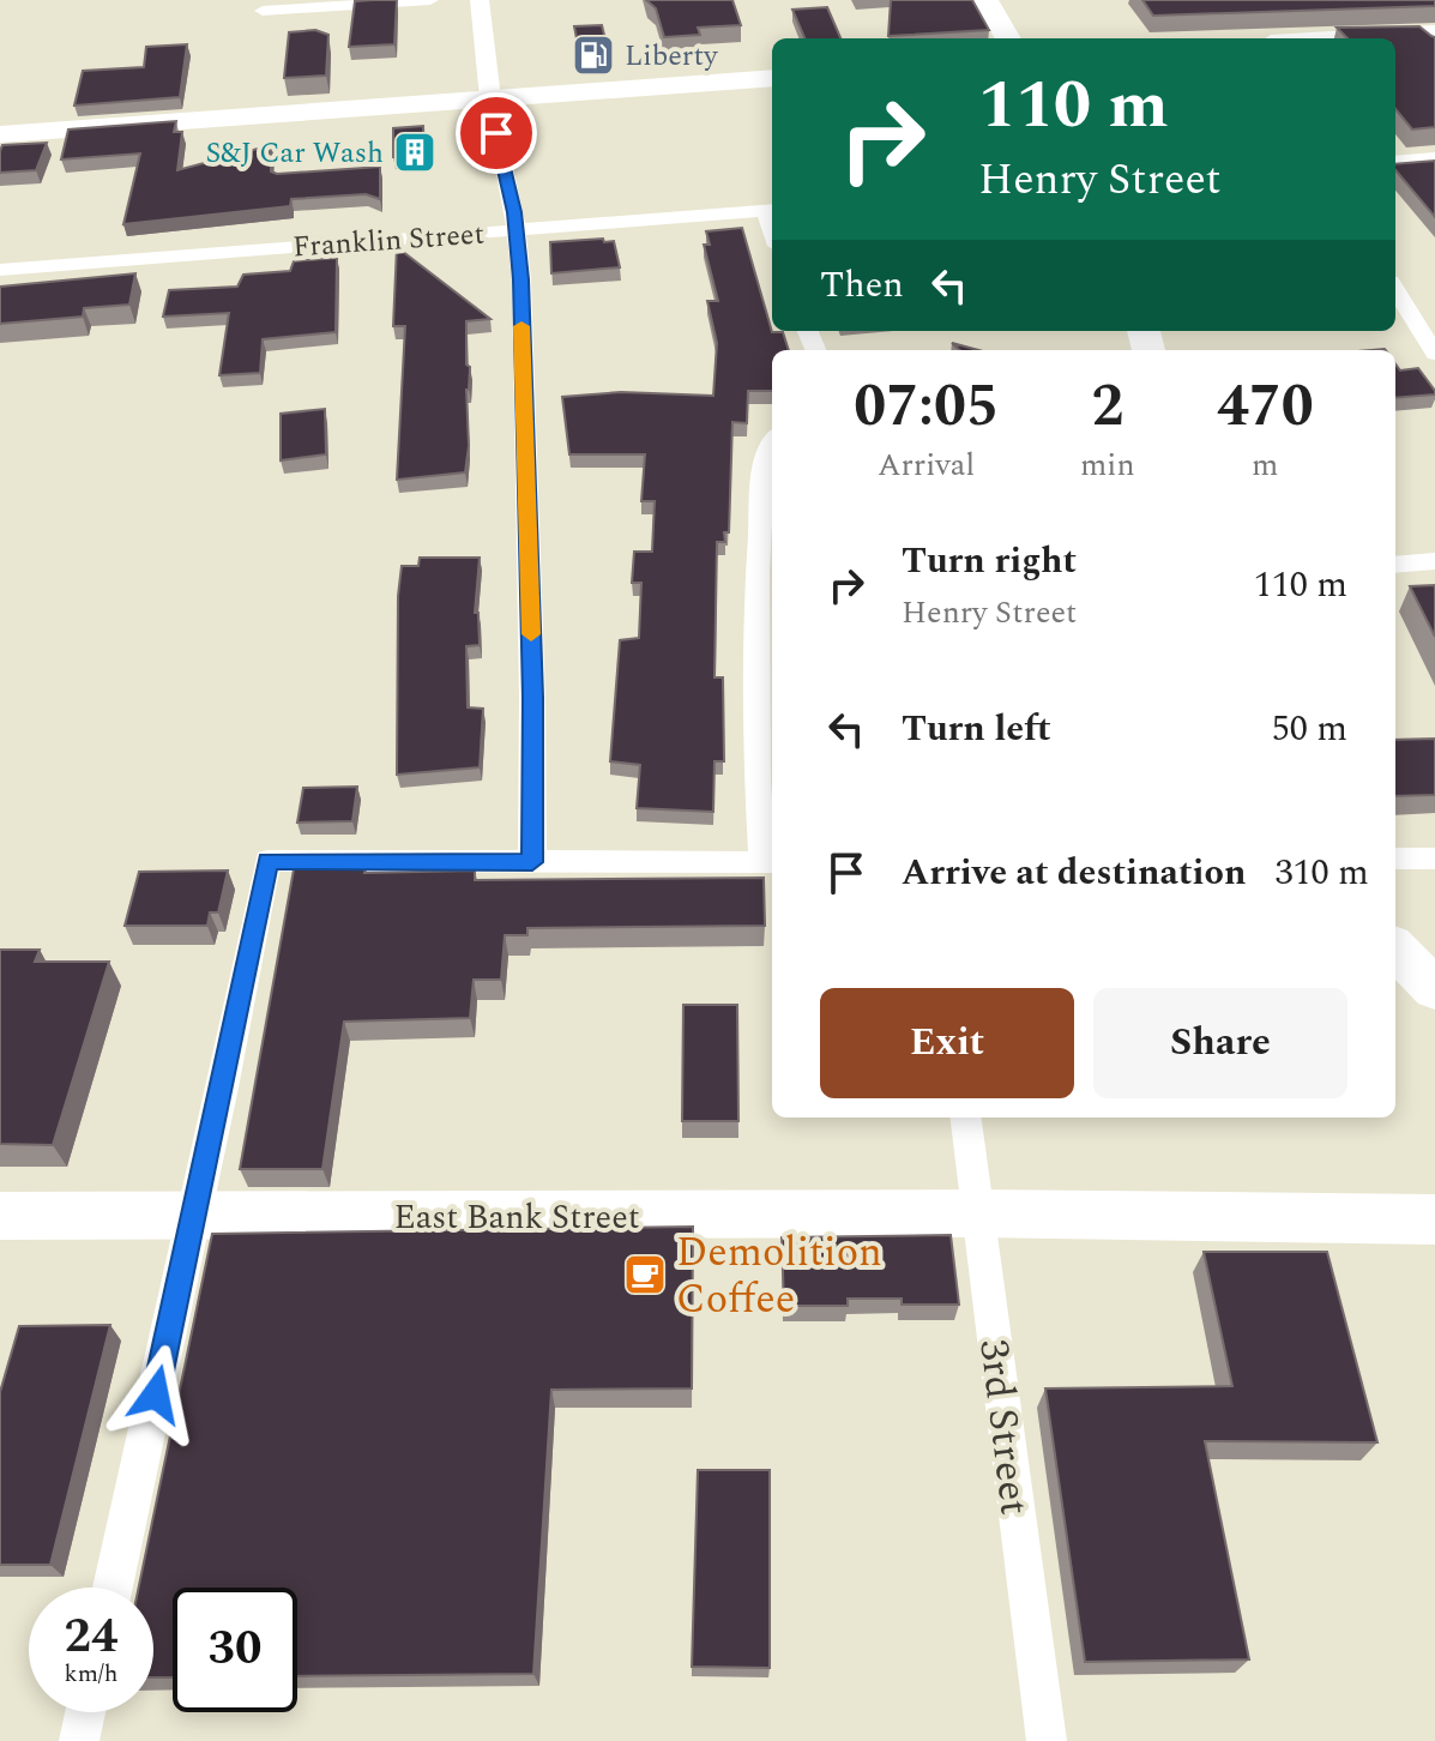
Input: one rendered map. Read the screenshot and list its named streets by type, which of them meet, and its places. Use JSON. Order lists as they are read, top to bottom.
{
  "streets": {
    "main road": ["East Bank Street"],
    "street": ["Franklin Street", "3rd Street"]
  },
  "crossings": [
    ["East Bank Street", "3rd Street"]
  ],
  "places": {
    "fuel station": ["Liberty"],
    "building": ["S&J Car Wash"],
    "cafe": ["Demolition Coffee"]
  },
  "page": {
    "turn": ["110 m", "Henry Street"],
    "then": "Then",
    "eta": [
      "07:05",
      "Arrival",
      "2",
      "min",
      "470",
      "m"
    ],
    "list": [
      {
        "name": "Turn right",
        "note": "Henry Street",
        "value": "110 m"
      },
      {
        "name": "Turn left",
        "value": "50 m"
      },
      {
        "name": "Arrive at destination",
        "value": "310 m"
      }
    ],
    "buttons": ["Exit", "Share"],
    "speed": "24 km/h",
    "limit": "30"
  }
}
